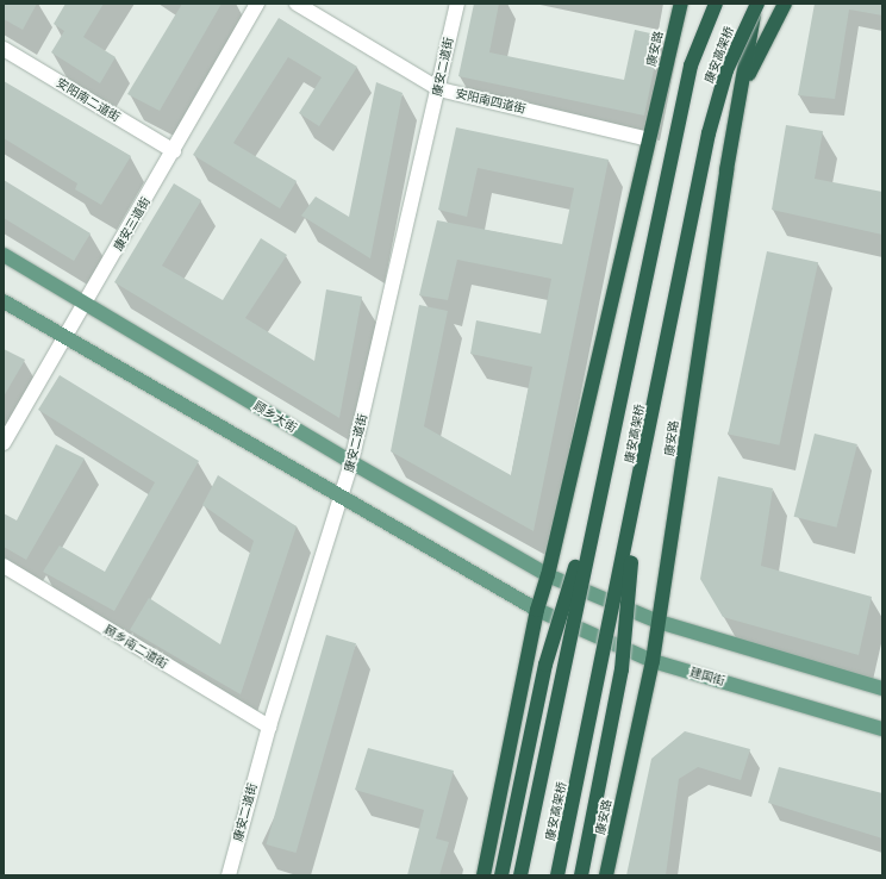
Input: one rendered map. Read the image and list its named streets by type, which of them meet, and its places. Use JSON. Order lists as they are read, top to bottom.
{
  "streets": {
    "highway": ["康安路", "康安高架桥"],
    "main road": ["顾乡大街", "建国街"],
    "street": [
      "康安二道街",
      "安阳南二道街",
      "安阳南四道街",
      "康安三道街",
      "顾乡南二道街"
    ]
  },
  "crossings": [
    ["康安路", "康安高架桥"],
    ["康安路", "安阳南四道街"],
    ["康安路", "顾乡大街"],
    ["康安路", "建国街"],
    ["康安二道街", "安阳南四道街"],
    ["康安二道街", "顾乡大街"],
    ["康安二道街", "顾乡南二道街"],
    ["安阳南二道街", "康安三道街"],
    ["康安三道街", "顾乡大街"]
  ]
}
